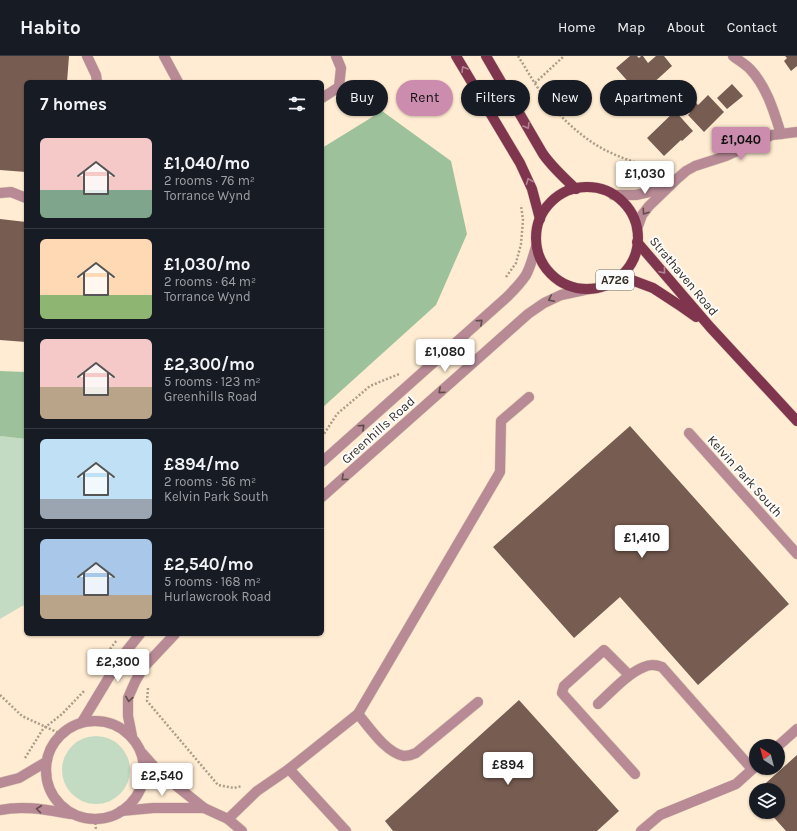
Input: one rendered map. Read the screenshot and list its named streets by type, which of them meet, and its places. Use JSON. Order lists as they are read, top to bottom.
{
  "streets": {
    "main road": ["Strathaven Road", "A726"],
    "street": ["Greenhills Road", "Kelvin Park South"]
  },
  "crossings": [
    ["Strathaven Road", "A726"],
    ["Strathaven Road", "Greenhills Road"],
    ["A726", "Greenhills Road"]
  ],
  "north": "top left",
  "page": {
    "header": "Habito",
    "nav": [
      "Home",
      "Map",
      "About",
      "Contact"
    ],
    "chip": [
      "Buy",
      "Rent",
      "Filters",
      "New",
      "Apartment"
    ],
    "heading": "7 homes",
    "price": [
      "£1,040",
      "£1,030",
      "£1,080",
      "£1,410",
      "£2,300",
      "£894",
      "£2,540"
    ],
    "list": [
      {
        "name": "£1,040/mo",
        "note": "2 rooms · 76 m² · Torrance Wynd"
      },
      {
        "name": "£1,030/mo",
        "note": "2 rooms · 64 m² · Torrance Wynd"
      },
      {
        "name": "£2,300/mo",
        "note": "5 rooms · 123 m² · Greenhills Road"
      },
      {
        "name": "£894/mo",
        "note": "2 rooms · 56 m² · Kelvin Park South"
      },
      {
        "name": "£2,540/mo",
        "note": "5 rooms · 168 m² · Hurlawcrook Road"
      }
    ]
  }
}
